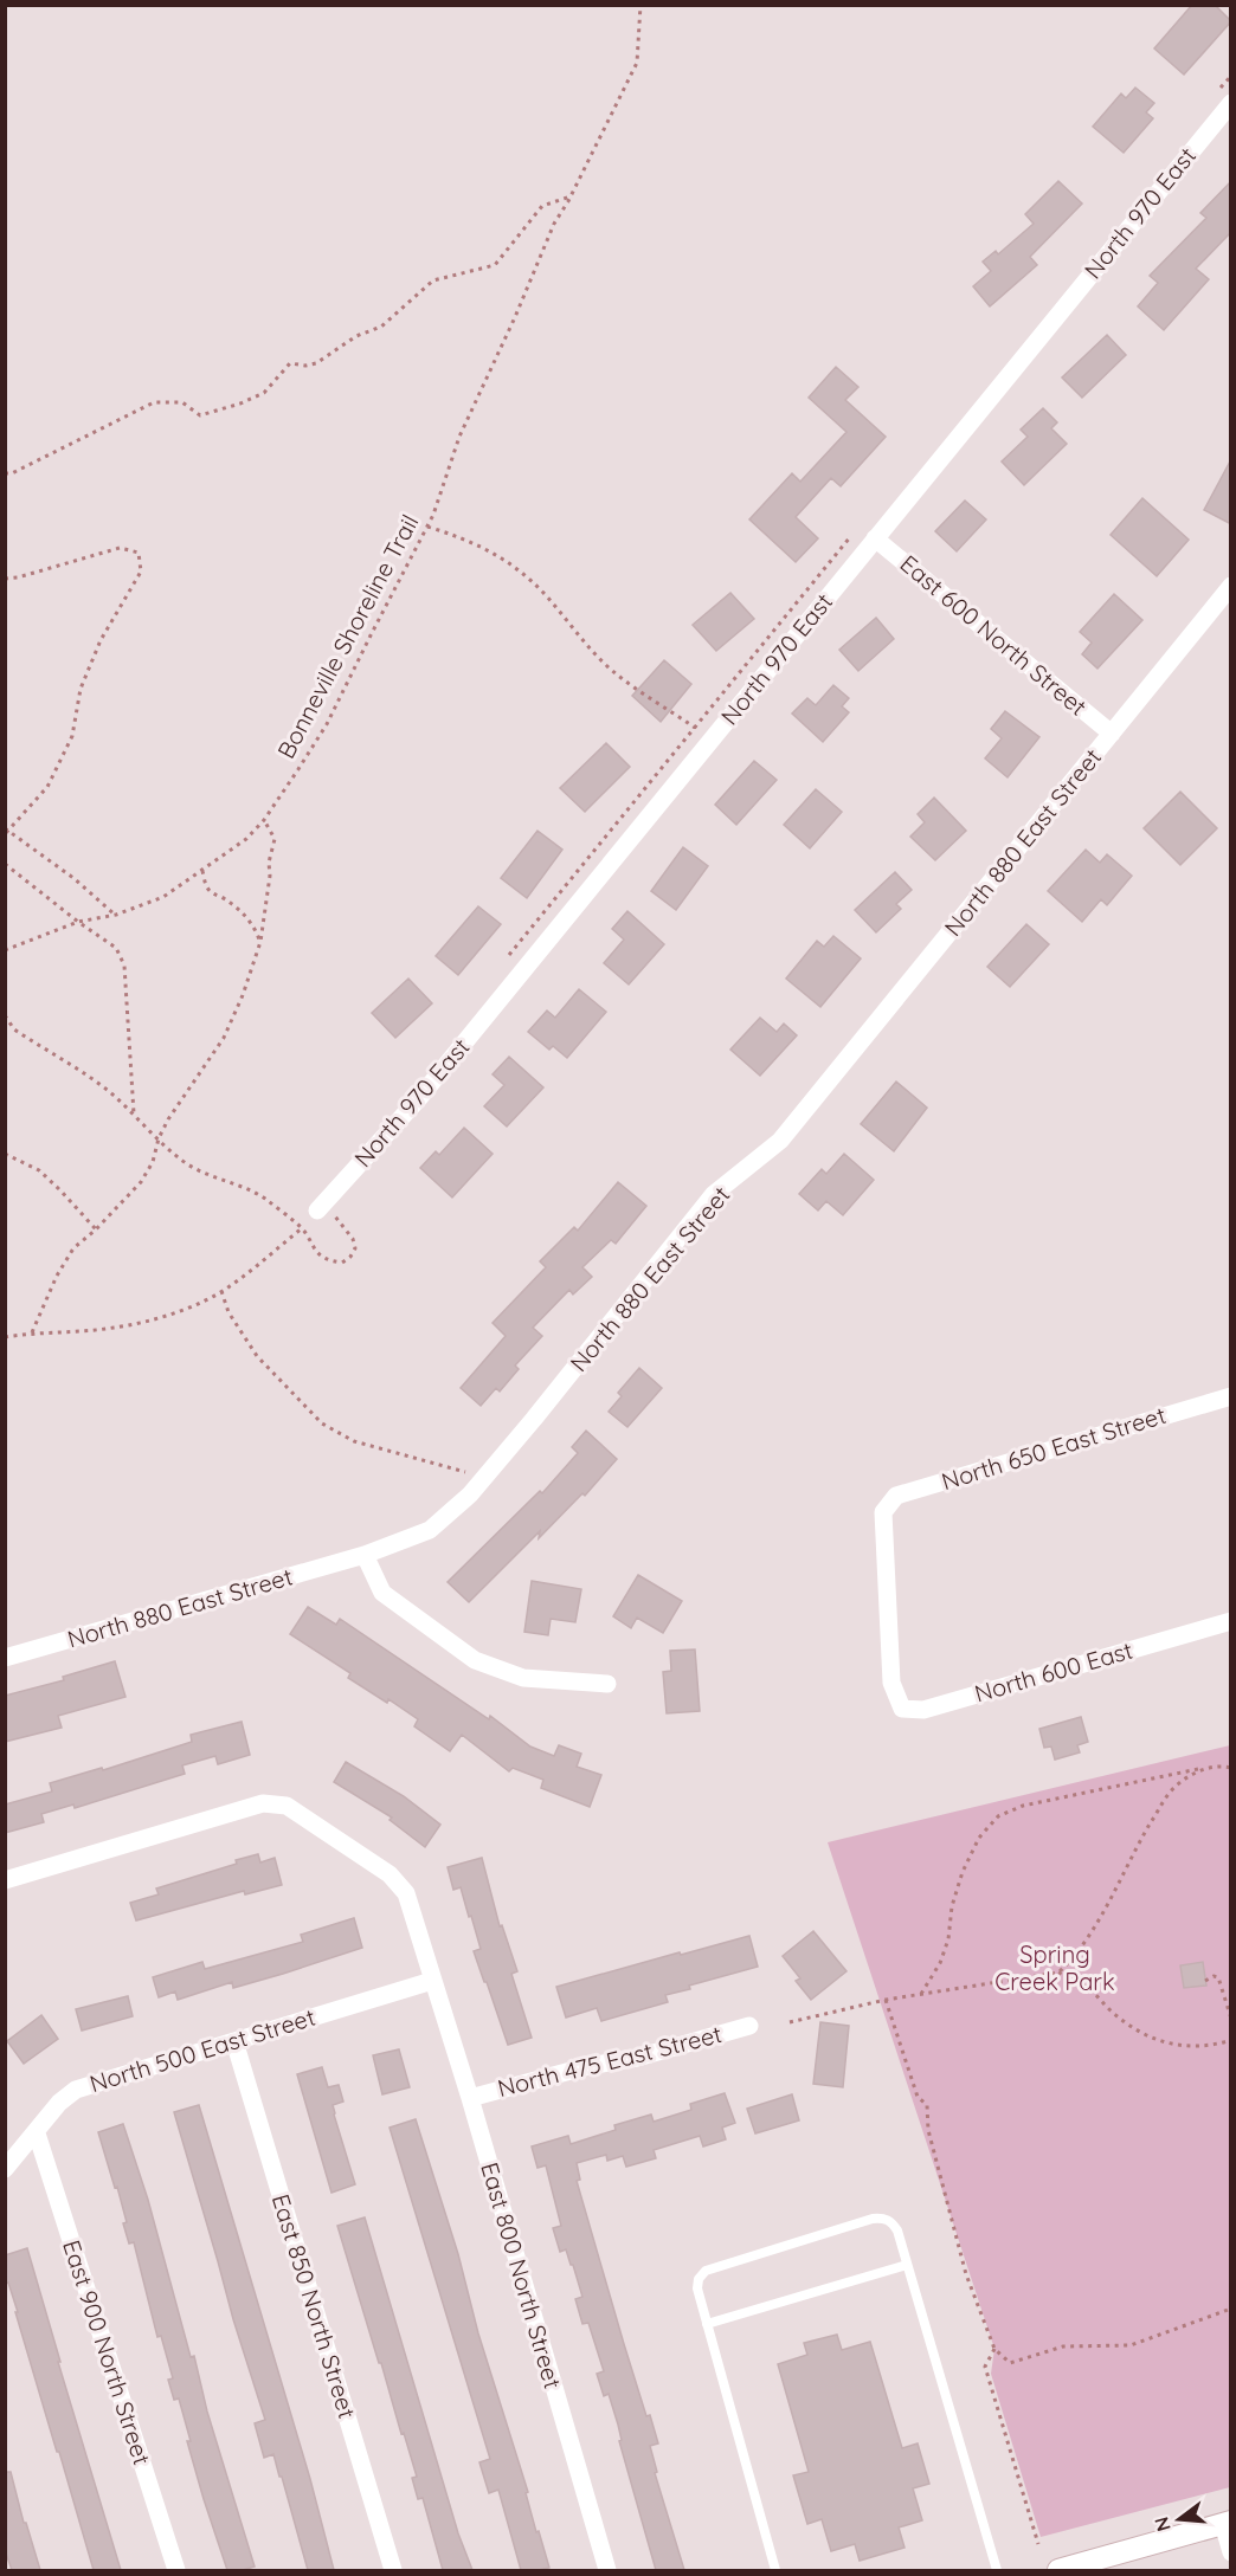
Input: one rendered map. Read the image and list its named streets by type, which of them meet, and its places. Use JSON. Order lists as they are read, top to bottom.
{
  "streets": {
    "street": [
      "North 970 East",
      "East 600 North Street",
      "North 880 East Street",
      "North 650 East Street",
      "North 600 East",
      "North 500 East Street",
      "North 475 East Street",
      "East 800 North Street",
      "East 850 North Street",
      "East 900 North Street"
    ],
    "path": ["Bonneville Shoreline Trail"]
  },
  "crossings": [
    ["North 970 East", "East 600 North Street"],
    ["East 600 North Street", "North 880 East Street"],
    ["North 650 East Street", "North 600 East"],
    ["North 500 East Street", "East 800 North Street"],
    ["North 500 East Street", "East 850 North Street"],
    ["North 500 East Street", "East 900 North Street"],
    ["North 475 East Street", "East 800 North Street"]
  ],
  "parks": ["Spring Creek Park"],
  "north": "left"
}
